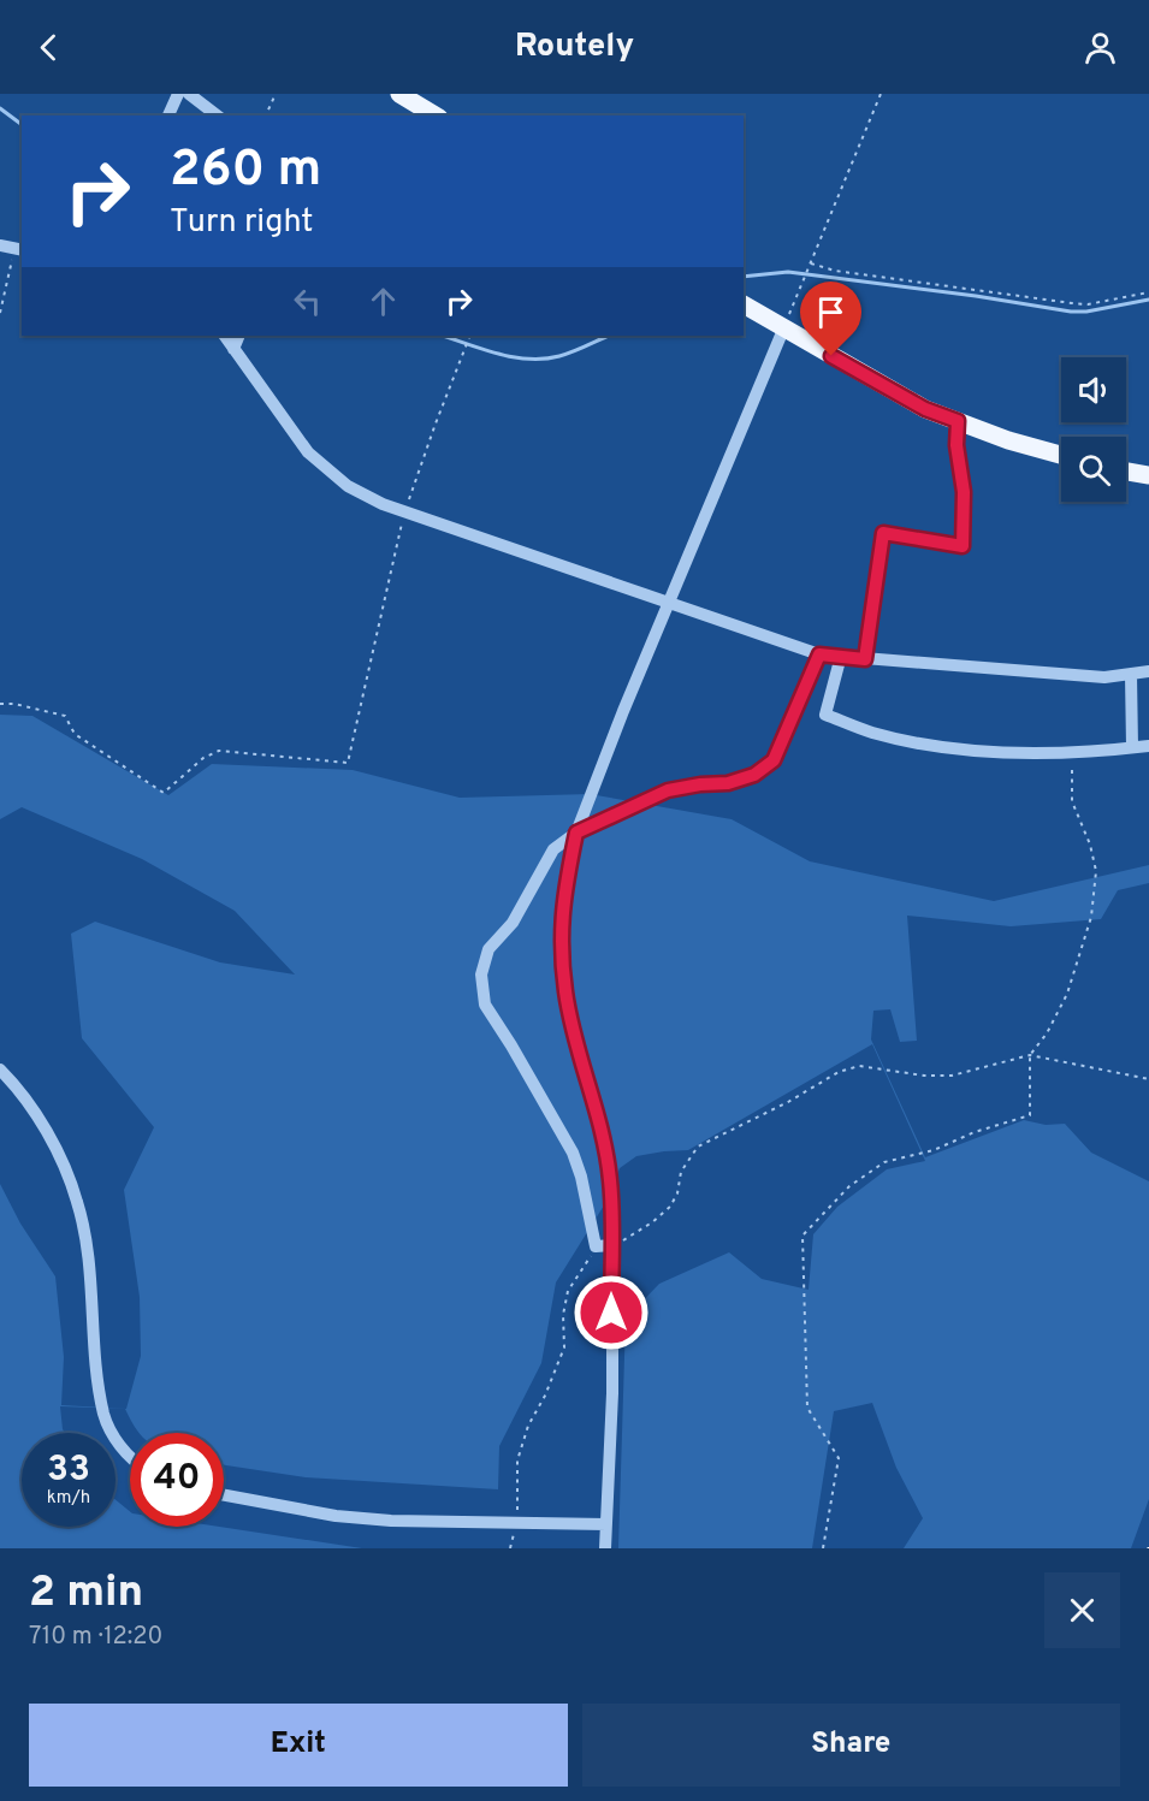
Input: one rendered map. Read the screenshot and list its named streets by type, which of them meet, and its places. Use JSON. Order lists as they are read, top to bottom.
{
  "page": {
    "header": "Routely",
    "turn": ["260 m", "Turn right"],
    "speed": "33 km/h",
    "limit": "40",
    "heading": ["2 min", "710 m · 12:20"],
    "buttons": ["Exit", "Share"]
  }
}
